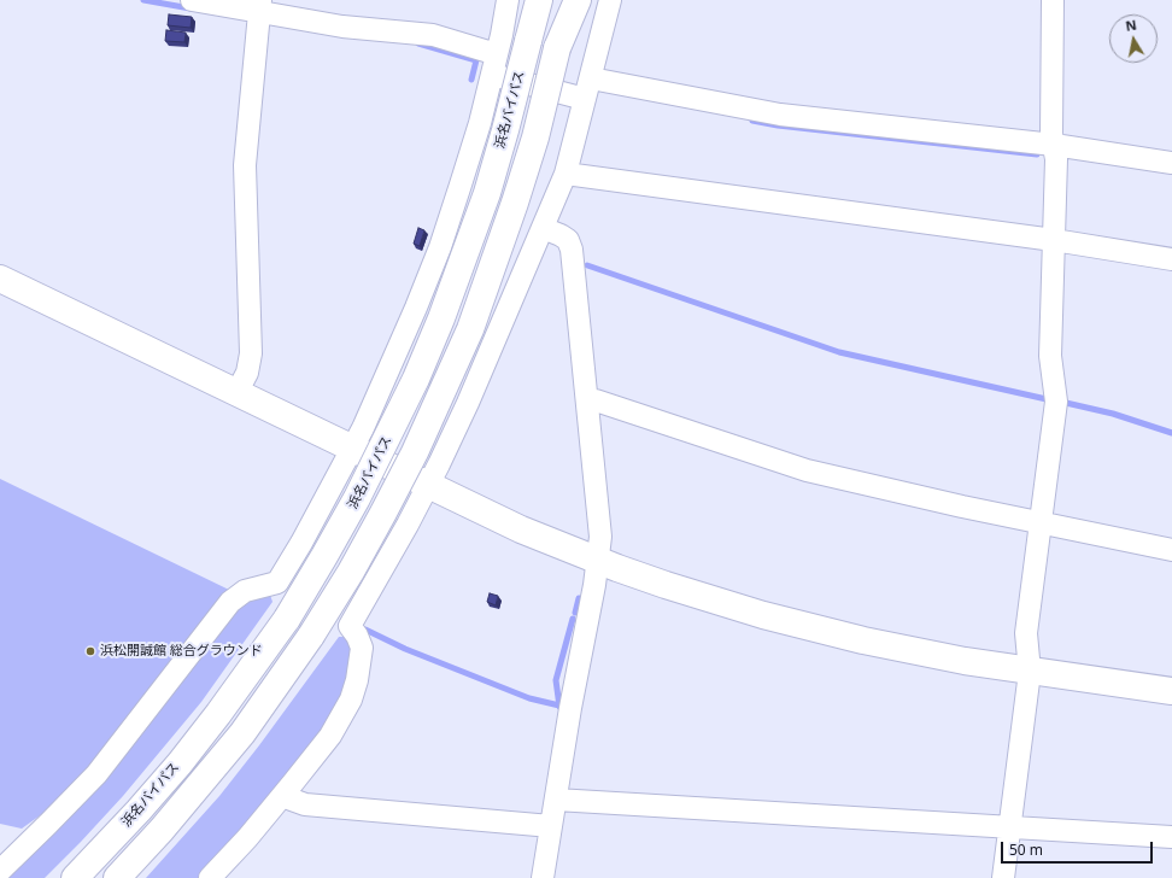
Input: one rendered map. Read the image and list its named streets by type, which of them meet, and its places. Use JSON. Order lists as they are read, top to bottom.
{
  "streets": {
    "main road": ["浜名バイパス"]
  },
  "places": ["浜松開誠館 総合グラウンド"],
  "scale_bar": "50 m",
  "north": "top"
}
